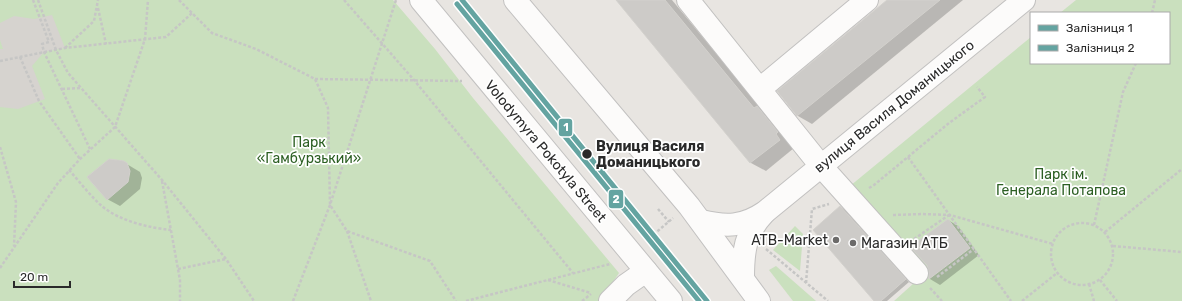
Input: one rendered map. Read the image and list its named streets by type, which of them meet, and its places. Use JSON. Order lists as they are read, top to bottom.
{
  "streets": {
    "street": ["вулиця Василя Доманицького", "Volodymyra Pokotyla Street"]
  },
  "parks": ["Парк «Гамбурзький»", "Парк ім. Генерала Потапова"],
  "places": ["Вулиця Василя Доманицького", "ATB-Market", "Магазин АТБ"],
  "lines": ["rail line 1", "rail line 2"],
  "legend": ["Залізниця 1", "Залізниця 2"],
  "scale_bar": "20 m"
}
